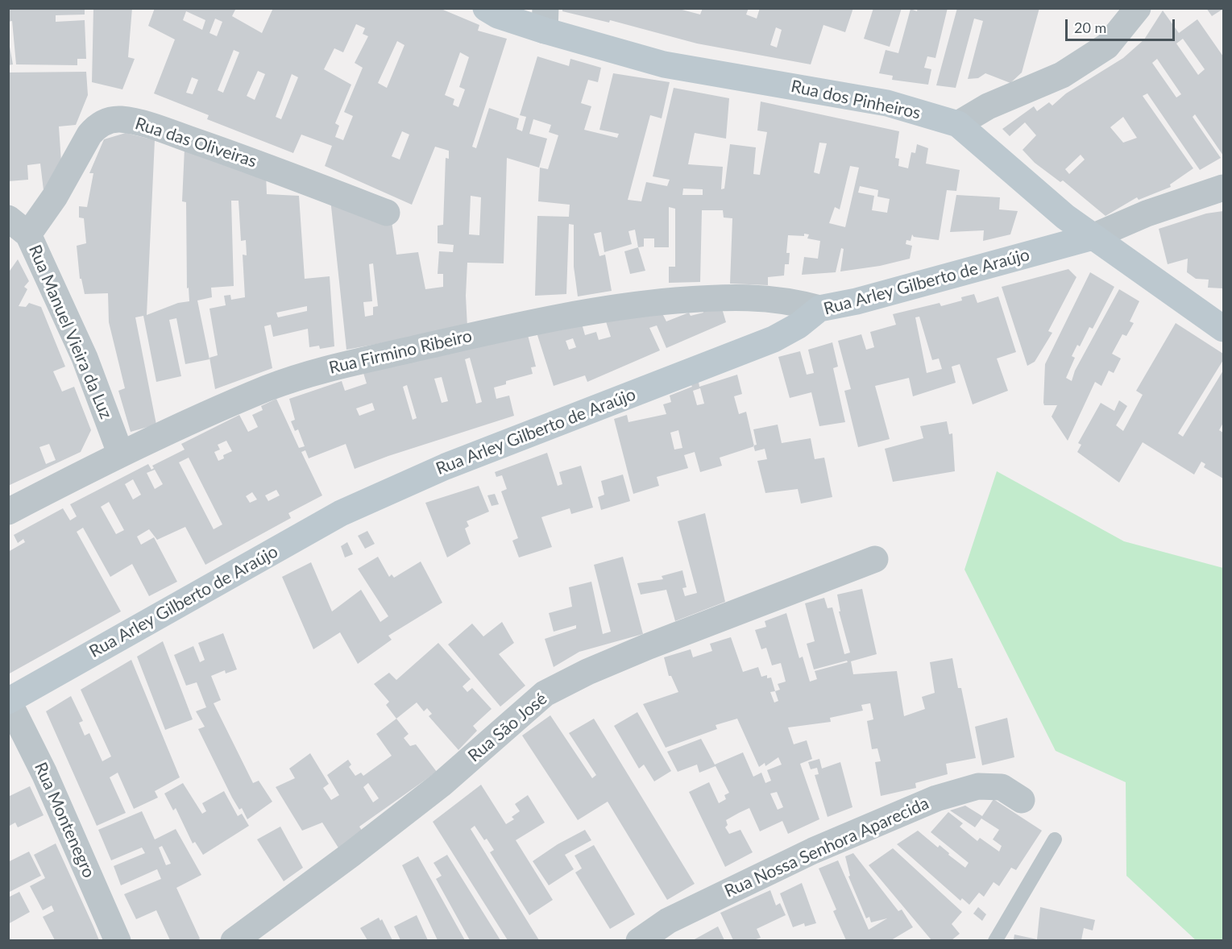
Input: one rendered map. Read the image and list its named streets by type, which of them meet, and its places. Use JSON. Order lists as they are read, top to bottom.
{
  "streets": {
    "street": [
      "Rua dos Pinheiros",
      "Rua das Oliveiras",
      "Rua Arley Gilberto de Araújo",
      "Rua Manuel Vieira da Luz",
      "Rua Firmino Ribeiro",
      "Rua São José",
      "Rua Montenegro",
      "Rua Nossa Senhora Aparecida"
    ]
  },
  "crossings": [
    ["Rua dos Pinheiros", "Rua Arley Gilberto de Araújo"],
    ["Rua das Oliveiras", "Rua Manuel Vieira da Luz"],
    ["Rua Arley Gilberto de Araújo", "Rua Firmino Ribeiro"],
    ["Rua Arley Gilberto de Araújo", "Rua Montenegro"],
    ["Rua Manuel Vieira da Luz", "Rua Firmino Ribeiro"]
  ],
  "scale_bar": "20 m"
}
